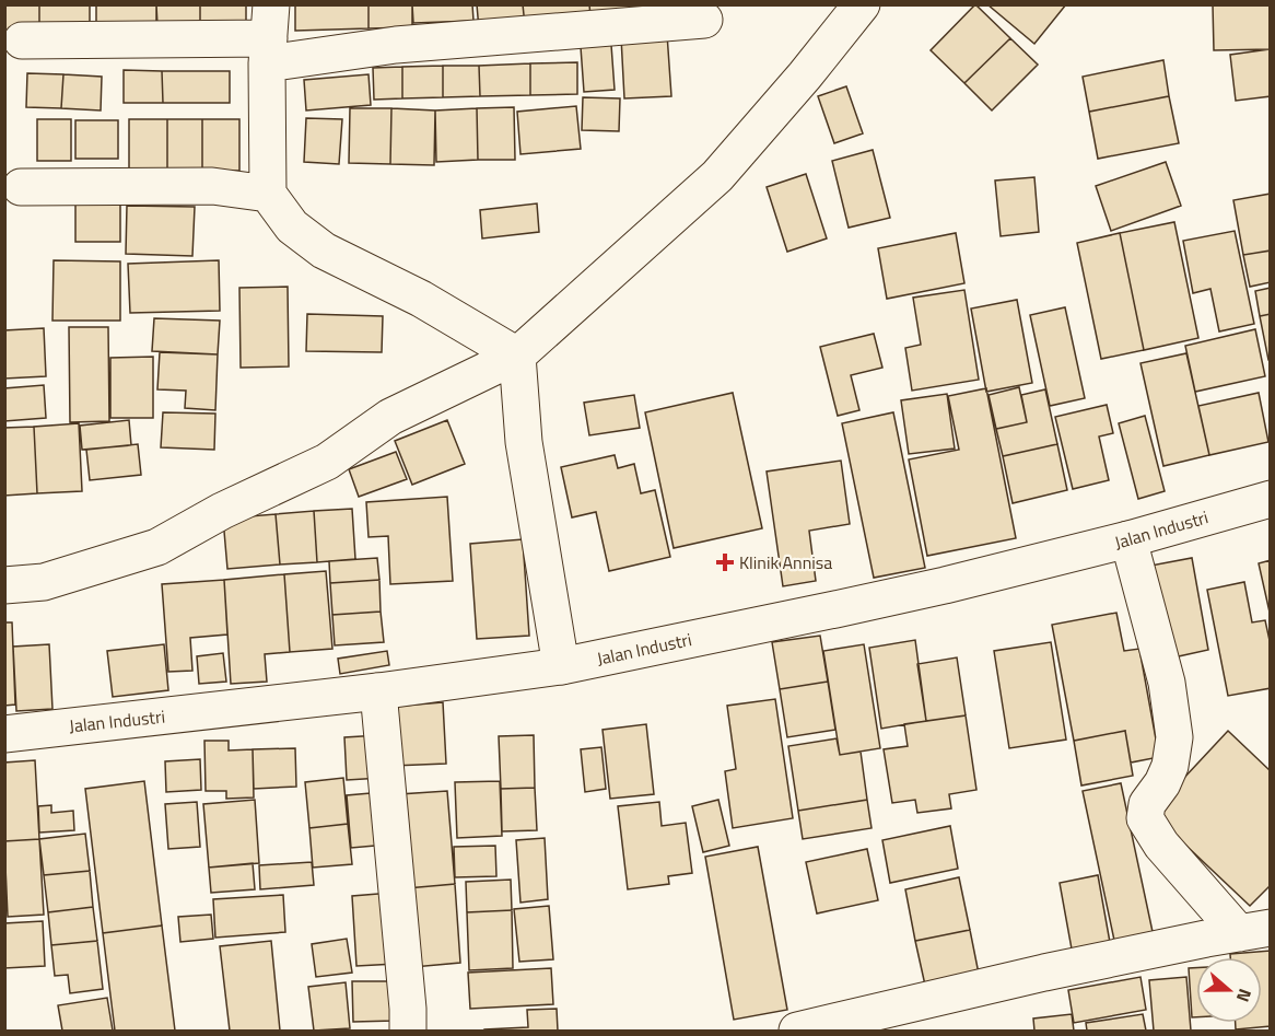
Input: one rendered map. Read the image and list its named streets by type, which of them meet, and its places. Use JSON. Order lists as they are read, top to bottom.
{
  "streets": {
    "street": ["Jalan Industri"]
  },
  "places": {
    "health": ["Klinik Annisa"]
  },
  "north": "right"
}
